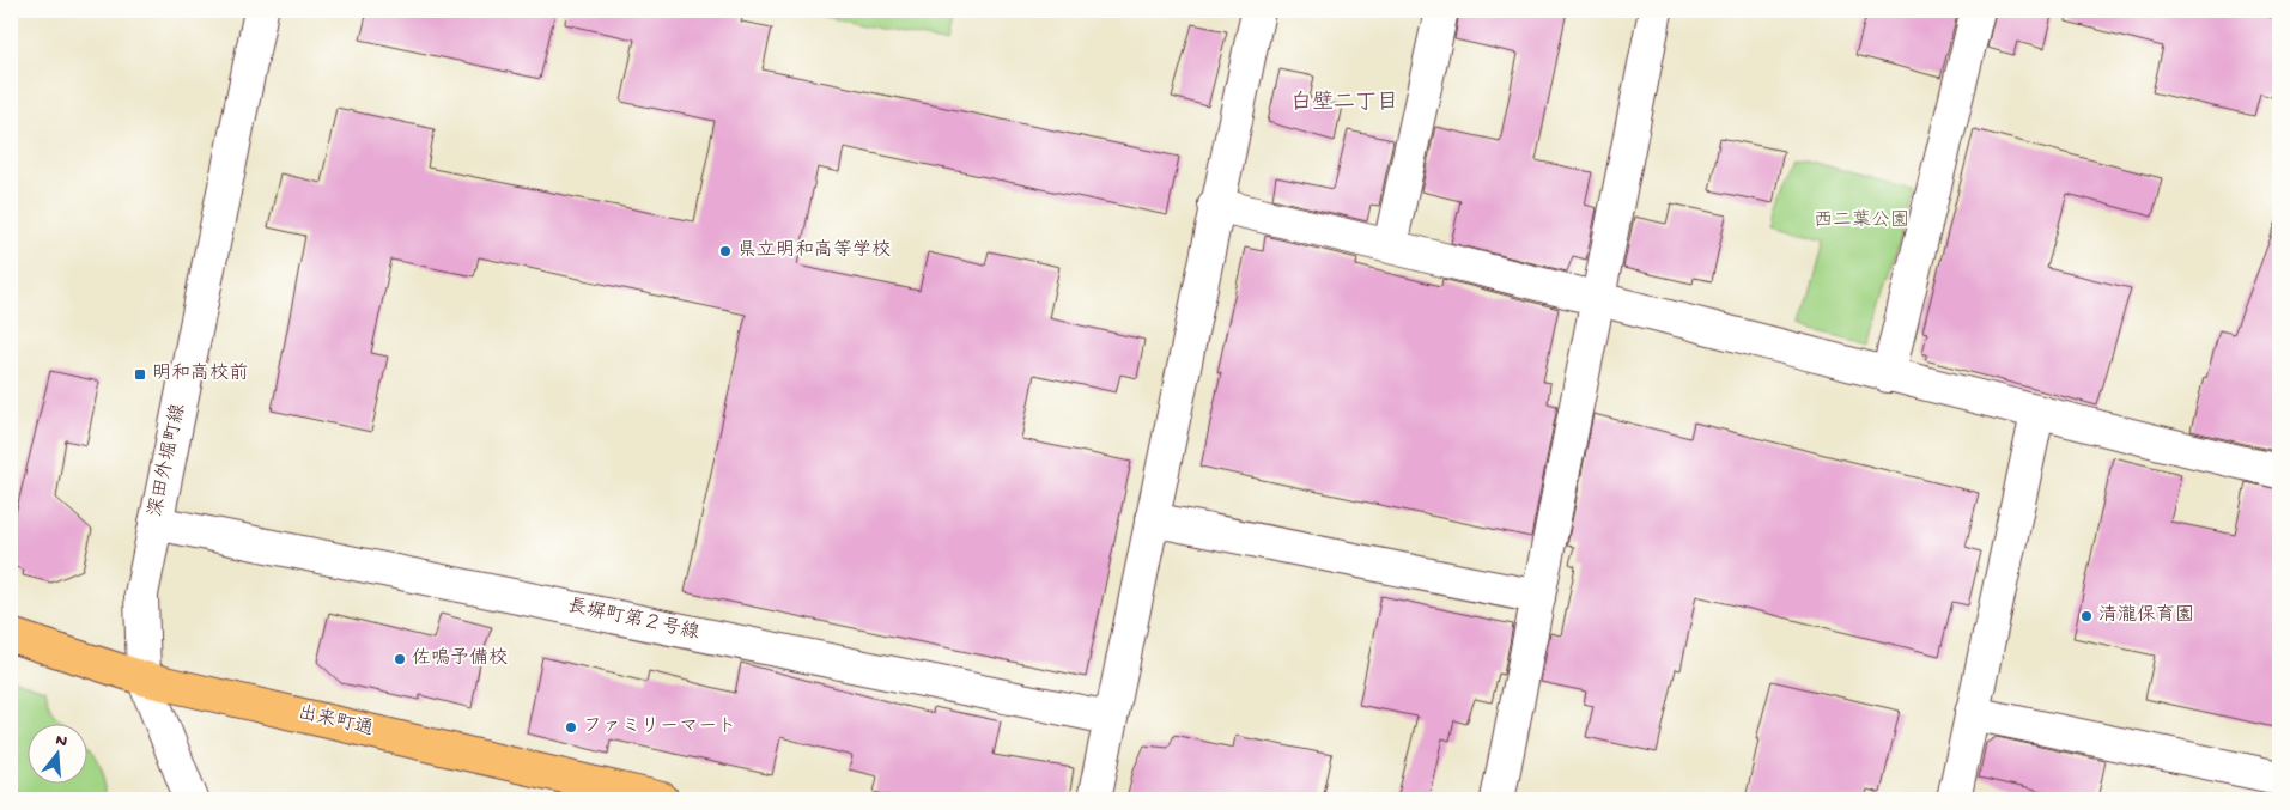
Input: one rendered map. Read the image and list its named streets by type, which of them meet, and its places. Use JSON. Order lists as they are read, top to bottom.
{
  "streets": {
    "main road": ["出来町通"],
    "street": ["深田外堀町線", "長塀町第２号線"]
  },
  "crossings": [
    ["深田外堀町線", "長塀町第２号線"],
    ["深田外堀町線", "出来町通"]
  ],
  "districts": ["白壁二丁目"],
  "parks": ["西二葉公園"],
  "places": {
    "other": [
      "県立明和高等学校",
      "清瀧保育園",
      "佐鳴予備校",
      "ファミリーマート"
    ],
    "transit": ["明和高校前"]
  },
  "north": "top"
}
